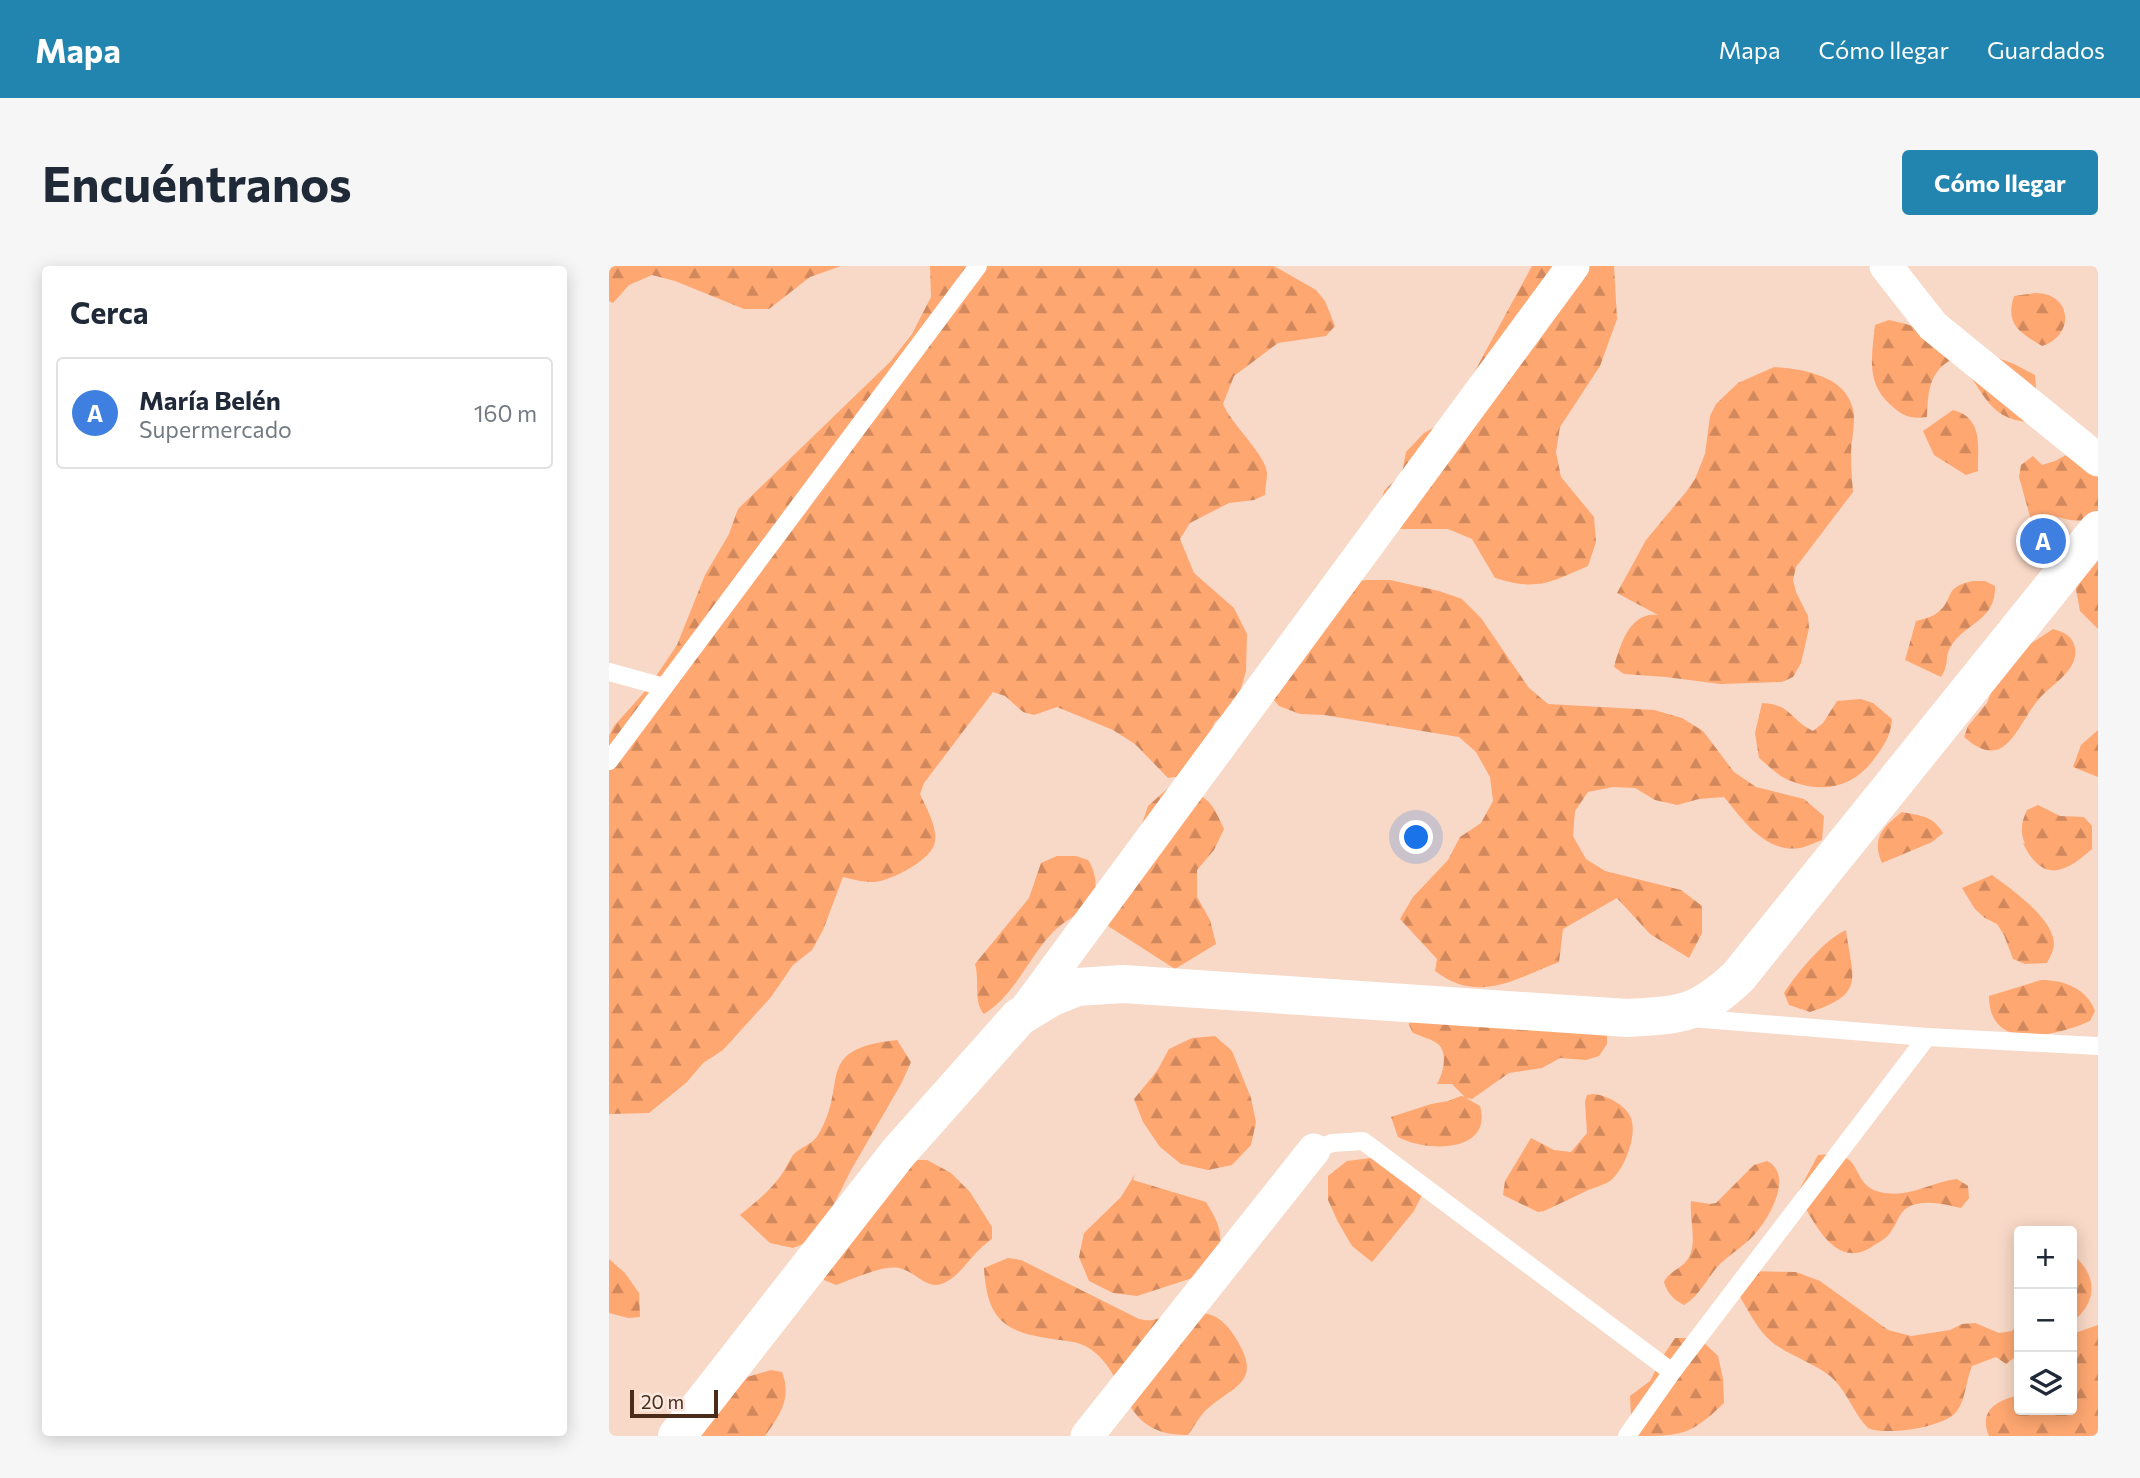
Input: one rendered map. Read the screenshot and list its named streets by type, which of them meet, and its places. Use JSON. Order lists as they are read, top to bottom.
{
  "scale_bar": "20 m",
  "page": {
    "header": "Mapa",
    "nav": ["Mapa", "Cómo llegar", "Guardados"],
    "buttons": "Cómo llegar",
    "title": "Encuéntranos",
    "heading": "Cerca",
    "list": [
      {
        "mark": "A",
        "name": "María Belén",
        "note": "Supermercado",
        "value": "160 m"
      }
    ],
    "pins": "A",
    "map_buttons": ["+", "−"],
    "scale": "20 m"
  }
}
